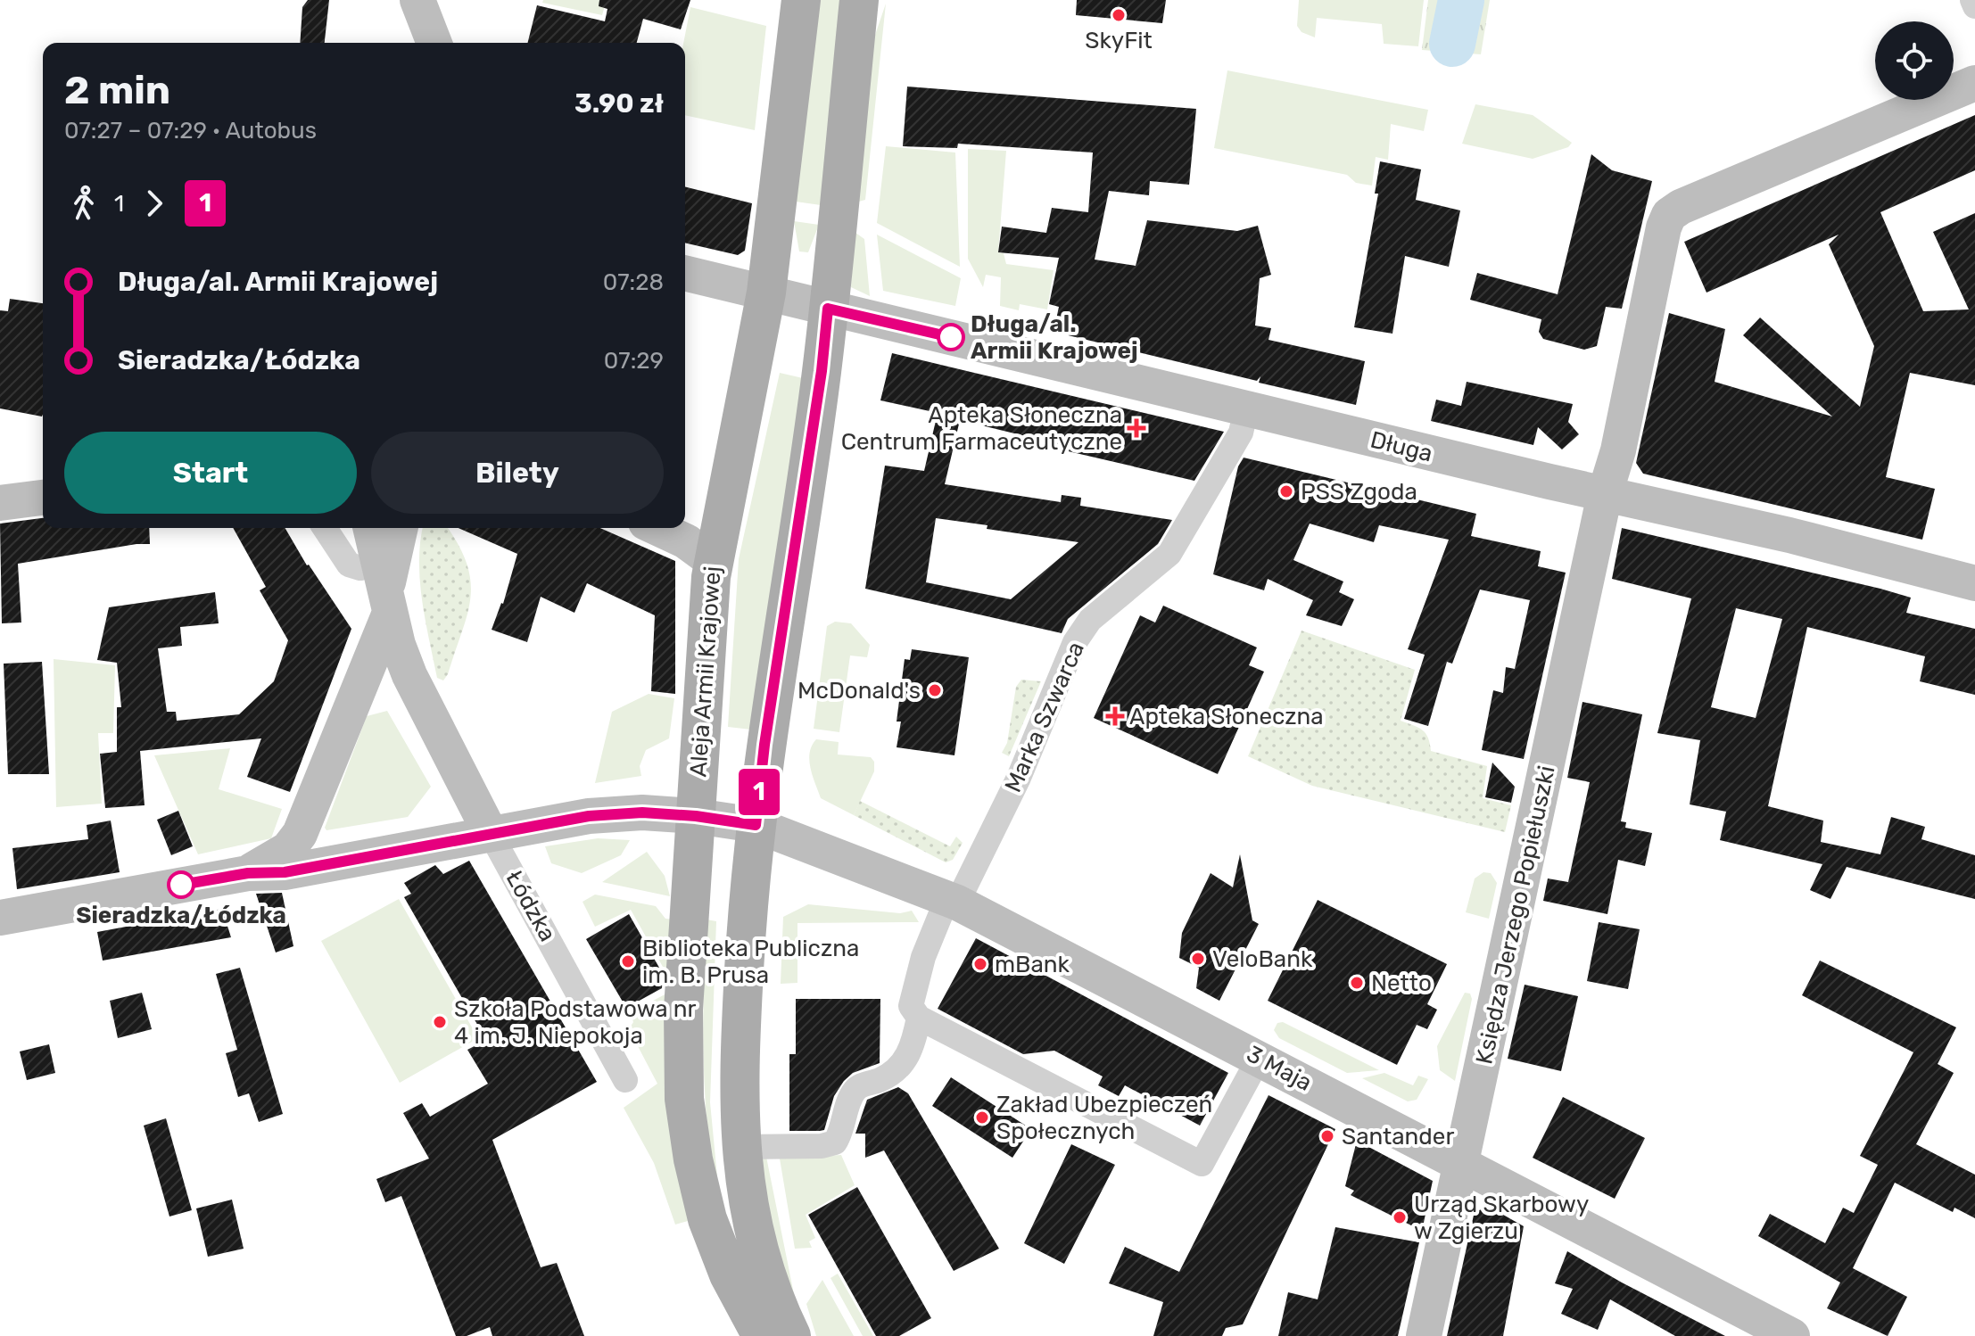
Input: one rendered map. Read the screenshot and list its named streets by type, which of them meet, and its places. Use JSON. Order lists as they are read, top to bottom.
{
  "streets": {
    "main road": ["Aleja Armii Krajowej"],
    "street": [
      "Długa",
      "Marka Szwarca",
      "Łódzka",
      "Księdza Jerzego Popiełuszki",
      "3 Maja"
    ]
  },
  "crossings": [
    ["Długa", "Aleja Armii Krajowej"],
    ["Długa", "Marka Szwarca"],
    ["Długa", "Księdza Jerzego Popiełuszki"],
    ["Aleja Armii Krajowej", "3 Maja"],
    ["Marka Szwarca", "3 Maja"],
    ["Łódzka", "3 Maja"],
    ["Księdza Jerzego Popiełuszki", "3 Maja"]
  ],
  "places": {
    "other": [
      "SkyFit",
      "Długa/al. Armii Krajowej",
      "PSS Zgoda",
      "McDonald's",
      "Sieradzka/Łódzka",
      "VeloBank",
      "Biblioteka Publiczna im. B. Prusa",
      "mBank",
      "Netto",
      "Szkoła Podstawowa nr 4 im. J. Niepokoja",
      "Zakład Ubezpieczeń Społecznych",
      "Santander",
      "Urząd Skarbowy w Zgierzu"
    ],
    "health": ["Apteka Słoneczna Centrum Farmaceutyczne", "Apteka Słoneczna"]
  },
  "lines": ["bus line 1"],
  "page": {
    "on_map": "1",
    "heading": ["2 min", "07:27 – 07:29 · Autobus", "3.90 zł"],
    "legs": ["1", "1"],
    "list": [
      {
        "name": "Długa/al. Armii Krajowej",
        "value": "07:28"
      },
      {
        "name": "Sieradzka/Łódzka",
        "value": "07:29"
      }
    ],
    "buttons": ["Start", "Bilety"]
  }
}
